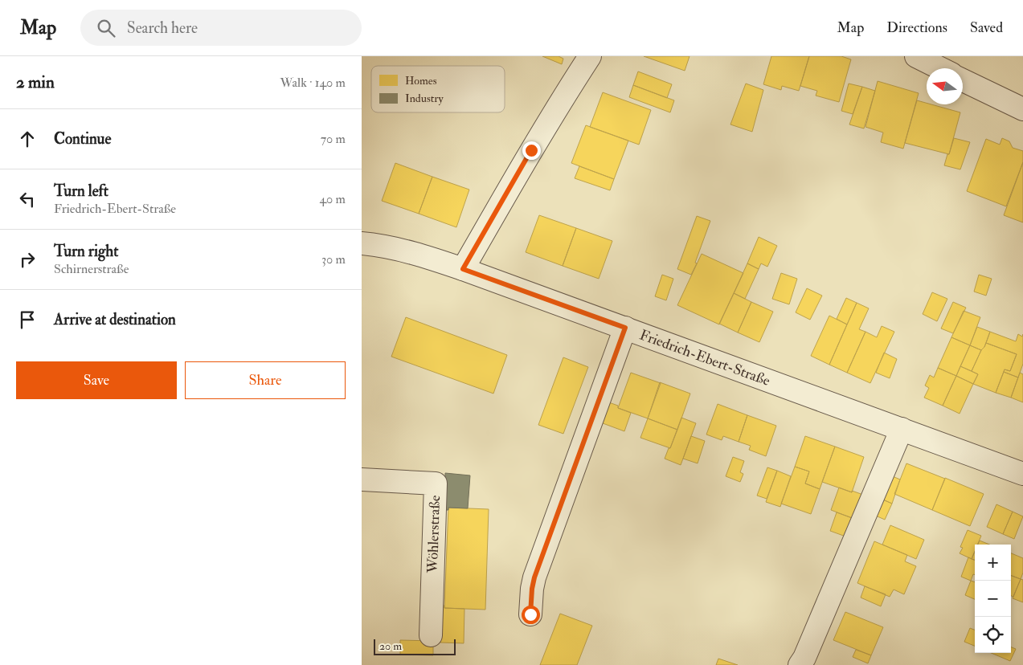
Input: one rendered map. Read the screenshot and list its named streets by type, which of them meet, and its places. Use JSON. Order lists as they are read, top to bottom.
{
  "streets": {
    "street": ["Friedrich-Ebert-Straße", "Wöhlerstraße"]
  },
  "legend": ["Homes", "Industry"],
  "scale_bar": "20 m",
  "north": "left",
  "page": {
    "header": "Map",
    "search": "Search here",
    "nav": ["Map", "Directions", "Saved"],
    "heading": ["2 min", "Walk · 140 m"],
    "list": [
      ["Continue", "70 m"],
      ["Turn left", "Friedrich-Ebert-Straße", "40 m"],
      ["Turn right", "Schirnerstraße", "30 m"],
      "Arrive at destination"
    ],
    "buttons": ["Save", "Share"],
    "map_buttons": ["+", "−"],
    "scale": "20 m"
  }
}
